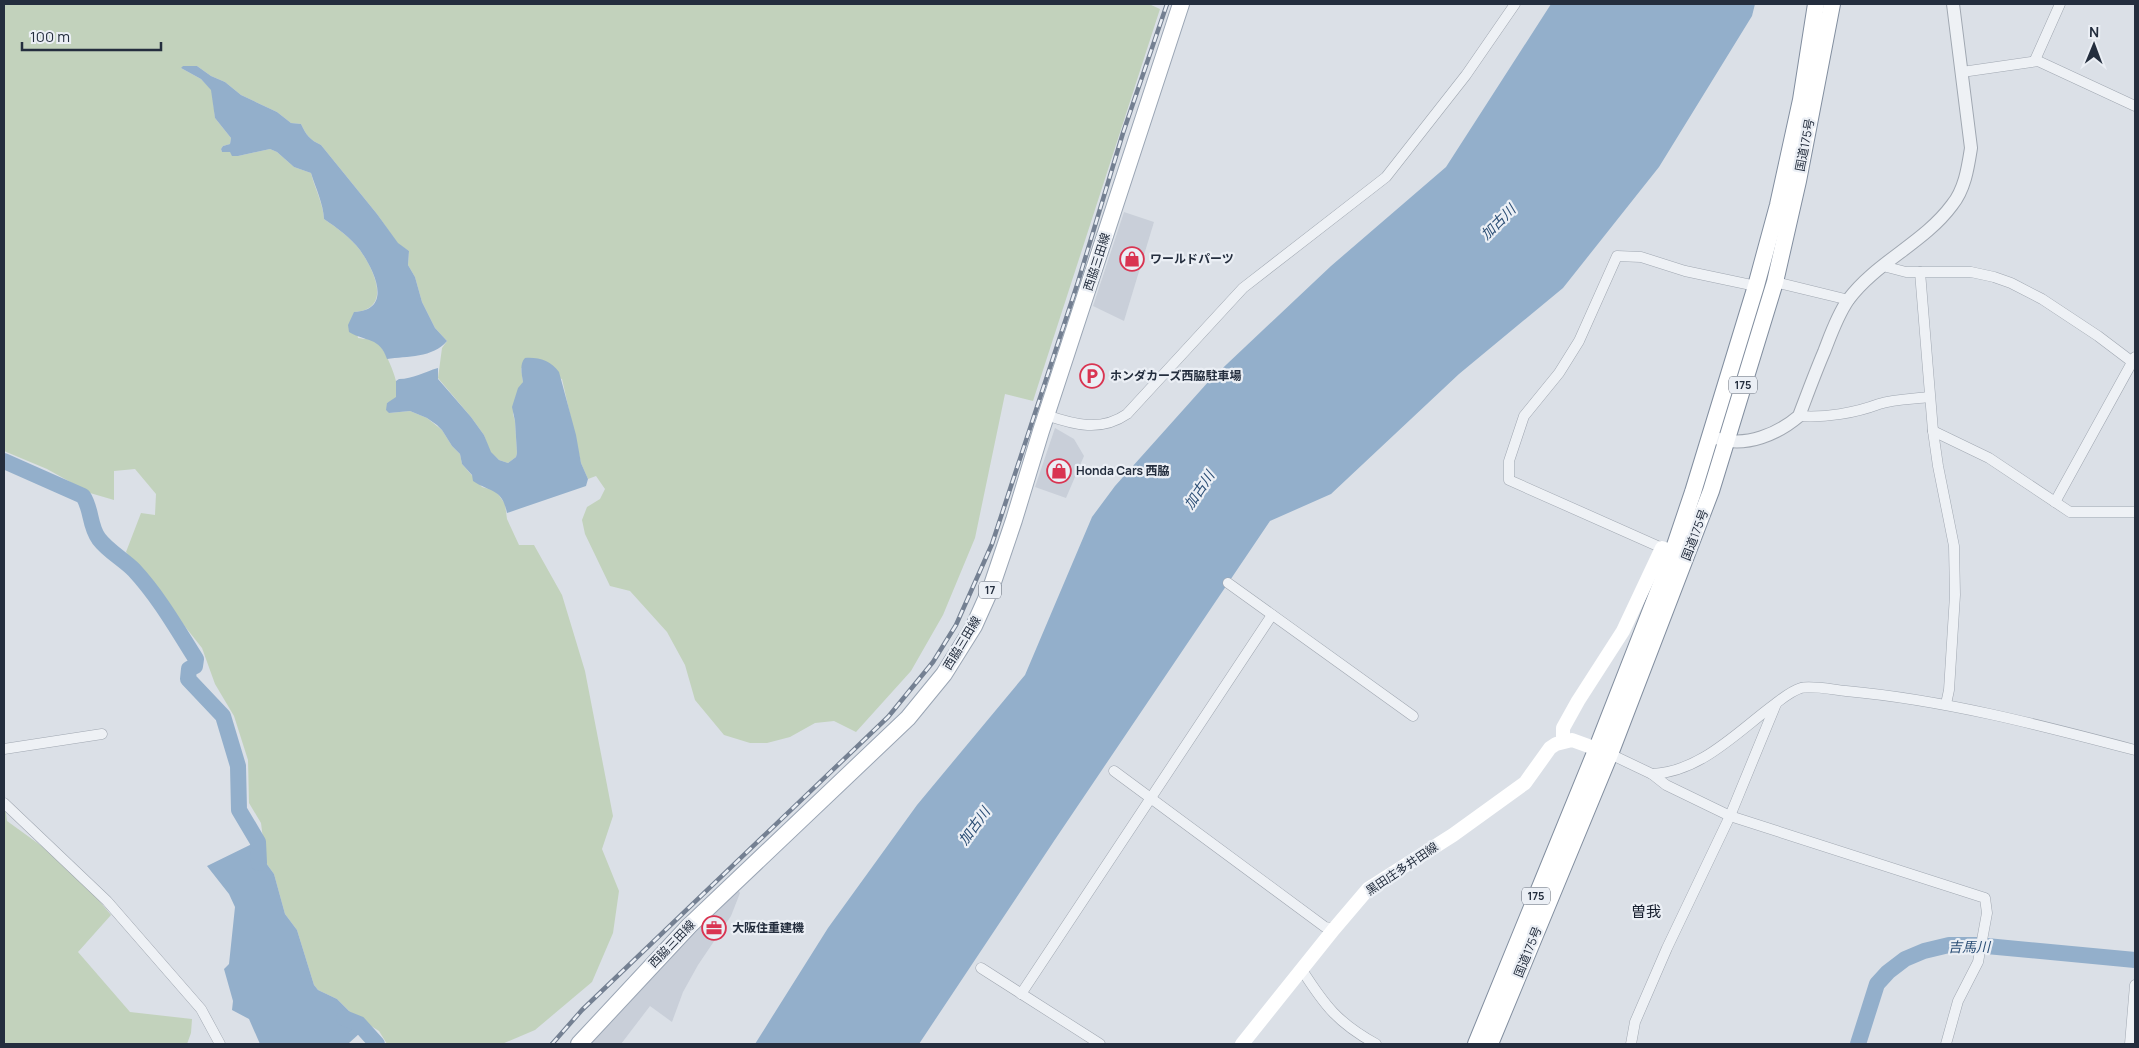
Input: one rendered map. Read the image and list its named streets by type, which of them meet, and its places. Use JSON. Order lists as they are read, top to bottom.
{
  "streets": {
    "main road": [
      "国道175号",
      "西脇三田線",
      "175",
      "17",
      "黒田庄多井田線"
    ]
  },
  "districts": ["曽我"],
  "water": ["加古川", "吉馬川"],
  "places": {
    "shop": ["ワールドパーツ", "Honda Cars 西脇"],
    "parking": ["ホンダカーズ西脇駐車場"],
    "office": ["大阪住重建機"]
  },
  "scale_bar": "100 m",
  "north": "top"
}
